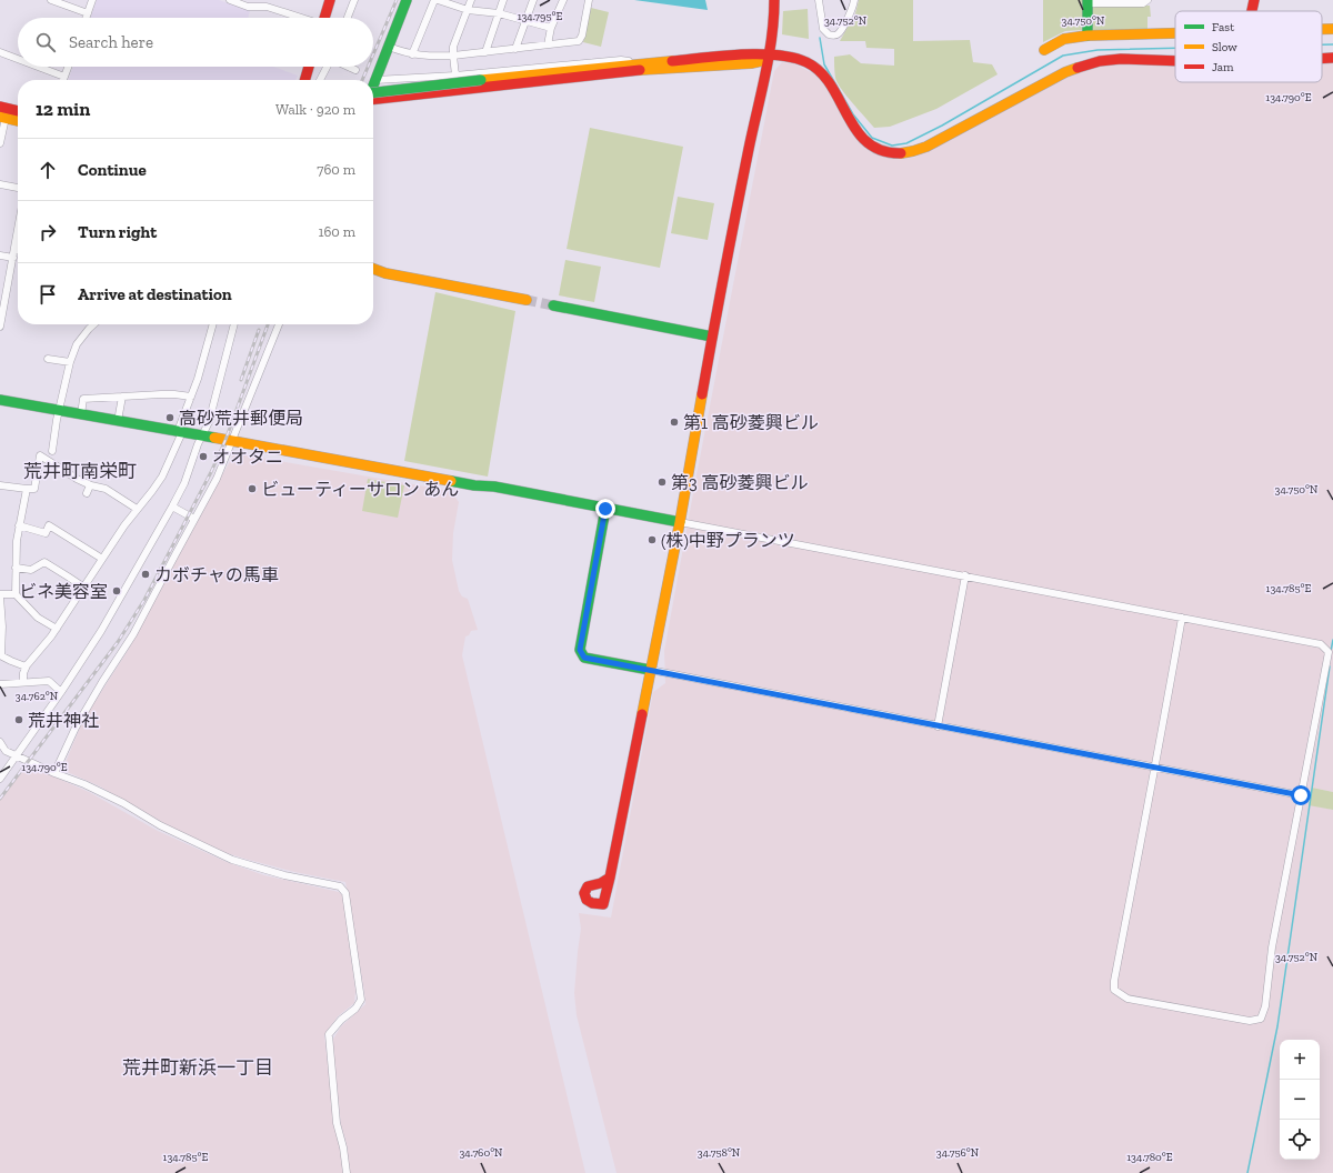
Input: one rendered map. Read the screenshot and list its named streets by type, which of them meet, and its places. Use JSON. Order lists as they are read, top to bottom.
{
  "districts": ["荒井町南栄町", "荒井町新浜一丁目"],
  "places": [
    "高砂荒井郵便局",
    "第1 高砂菱興ビル",
    "オオタニ",
    "第3 高砂菱興ビル",
    "ビューティーサロン あん",
    "(株)中野プランツ",
    "カボチャの馬車",
    "ビネ美容室",
    "荒井神社"
  ],
  "legend": ["Fast", "Slow", "Jam"],
  "page": {
    "search": "Search here",
    "heading": ["12 min", "Walk · 920 m"],
    "list": [
      ["Continue", "760 m"],
      ["Turn right", "160 m"],
      "Arrive at destination"
    ],
    "map_buttons": ["+", "−"]
  },
  "coordinates": [
    "134.795°E",
    "34.752°N",
    "34.750°N",
    "134.790°E",
    "134.785°E",
    "34.762°N",
    "34.760°N",
    "34.758°N",
    "34.756°N",
    "134.780°E"
  ]
}
